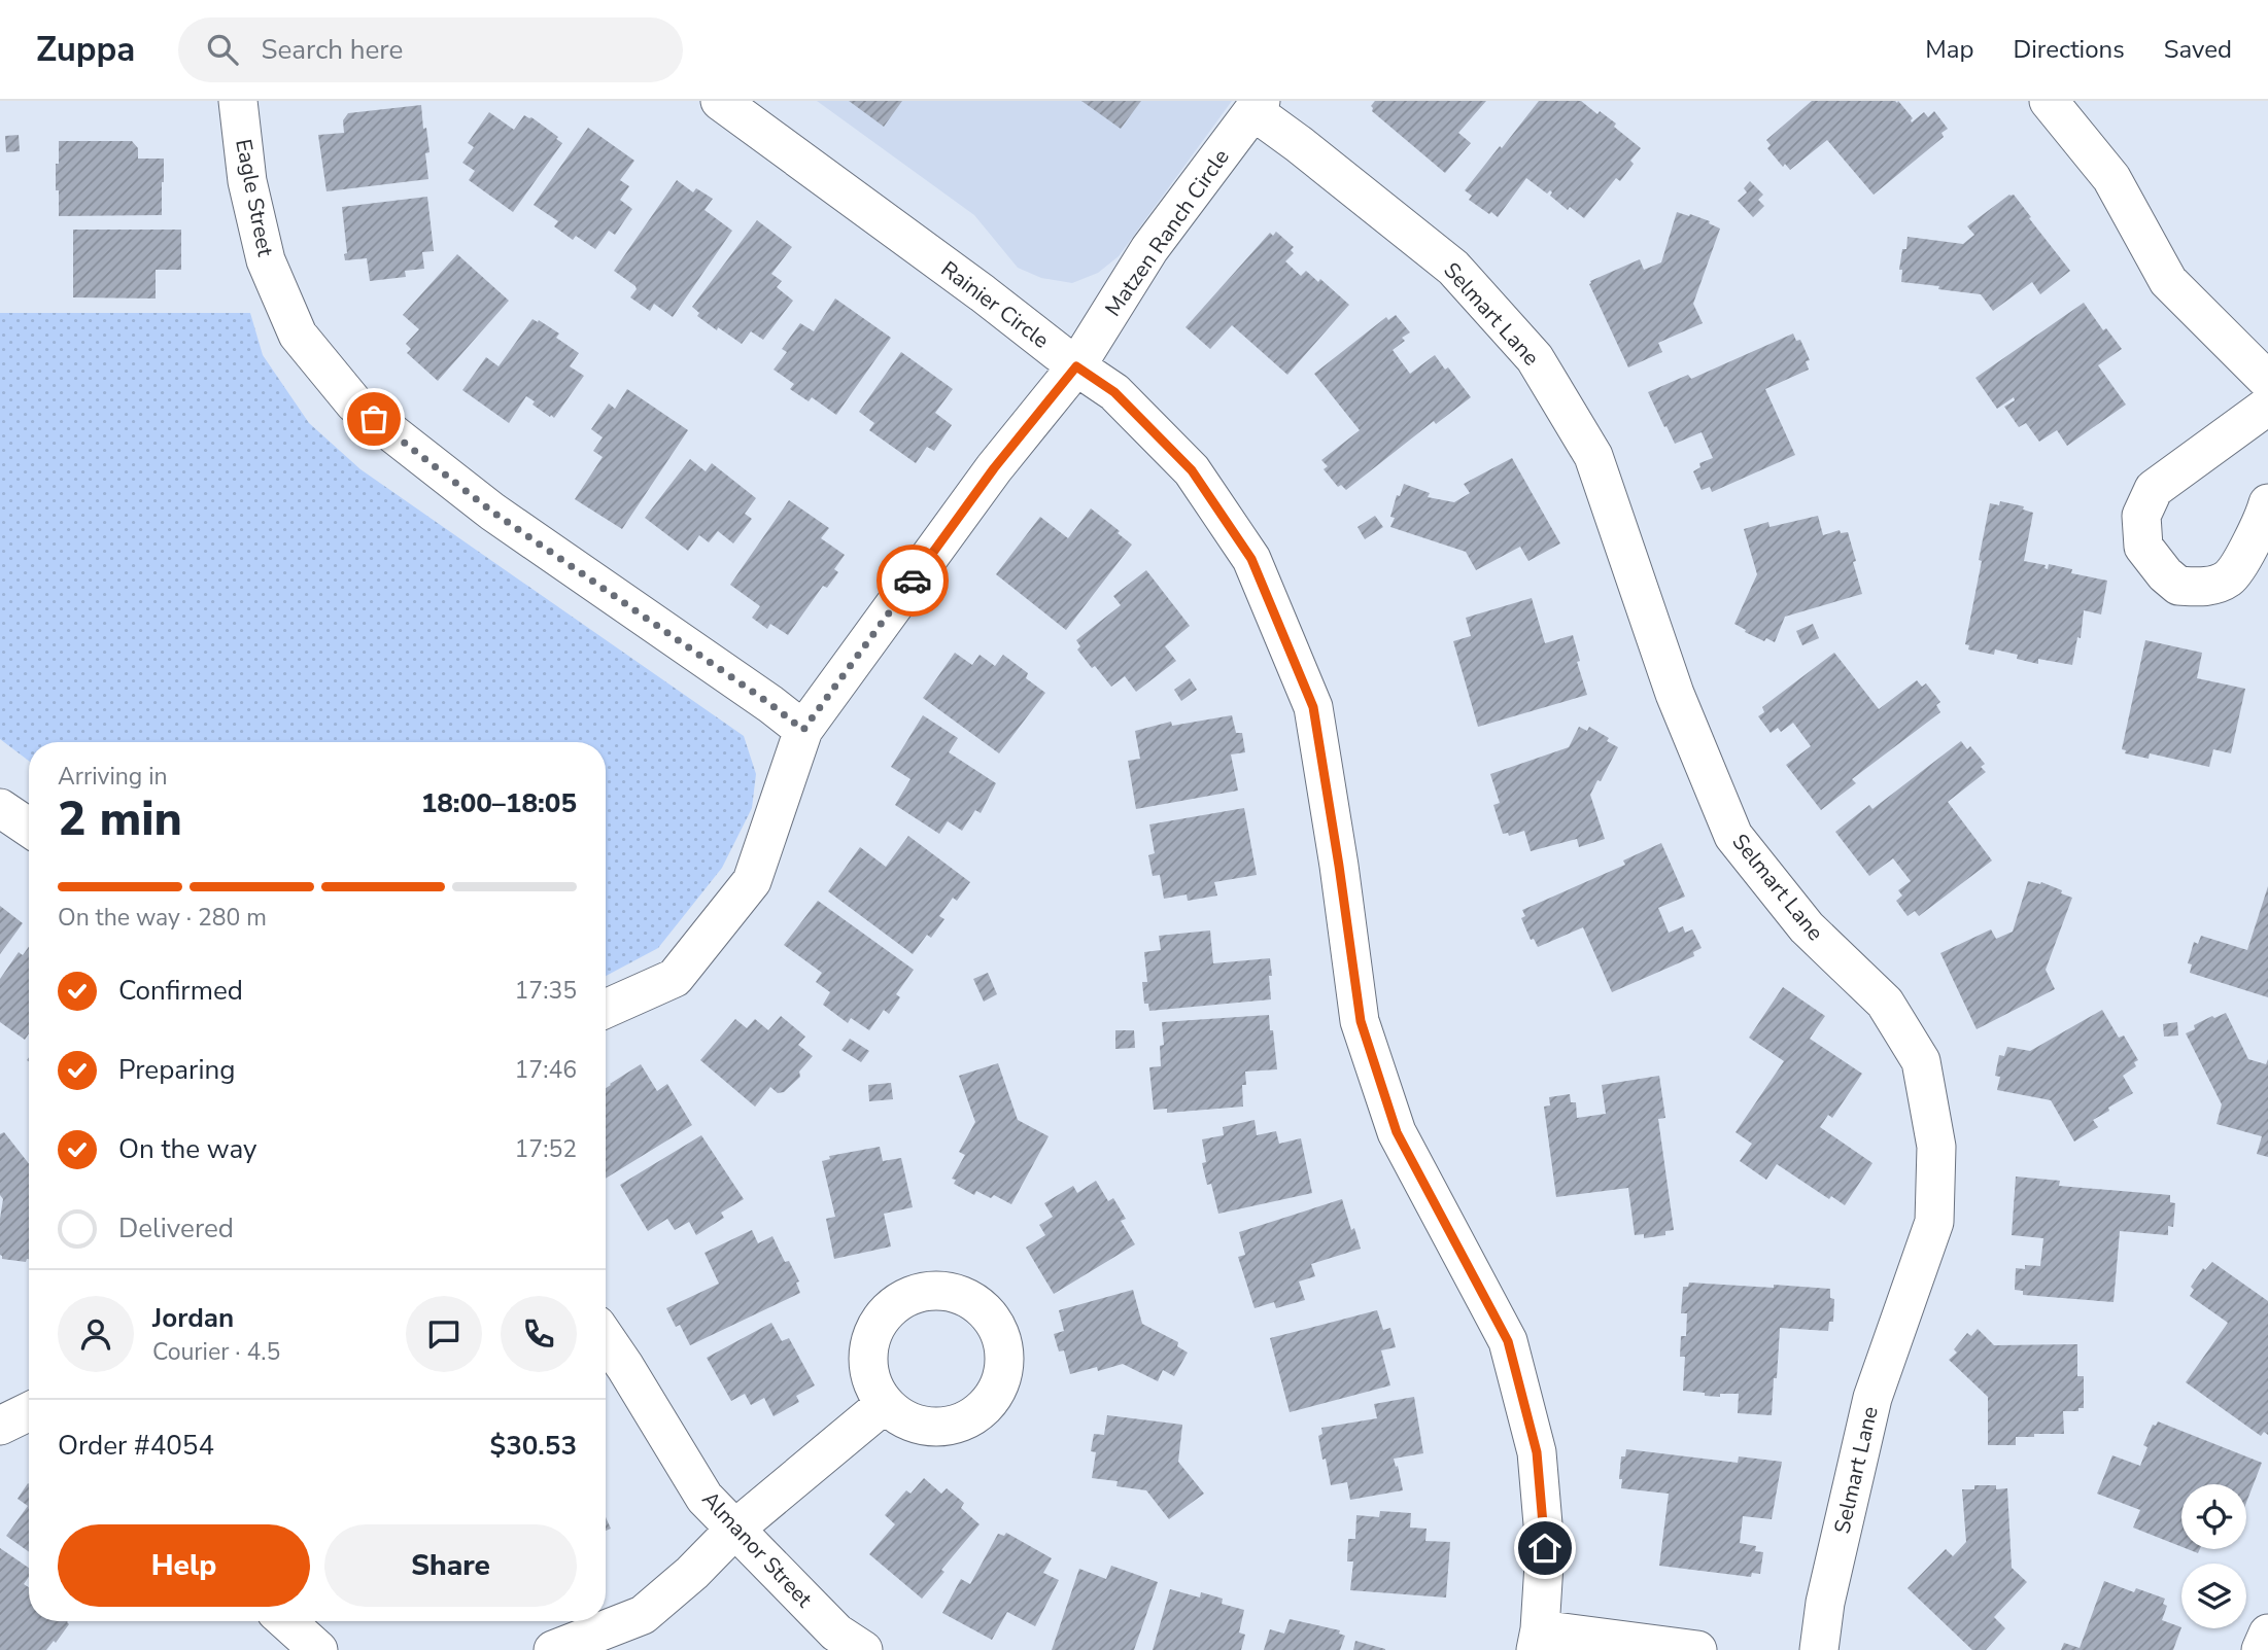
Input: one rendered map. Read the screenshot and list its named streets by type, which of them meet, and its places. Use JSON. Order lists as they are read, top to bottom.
{
  "streets": {
    "street": [
      "Eagle Street",
      "Matzen Ranch Circle",
      "Rainier Circle",
      "Selmart Lane",
      "Almanor Street"
    ]
  },
  "crossings": [
    ["Eagle Street", "Matzen Ranch Circle"],
    ["Matzen Ranch Circle", "Rainier Circle"],
    ["Matzen Ranch Circle", "Selmart Lane"]
  ],
  "page": {
    "header": "Zuppa",
    "search": "Search here",
    "nav": ["Map", "Directions", "Saved"],
    "heading": ["2 min", "Arriving in", "18:00–18:05"],
    "panel": [
      "Jordan",
      "Courier · 4.5",
      "Order #4054",
      "$30.53"
    ],
    "bar": "On the way · 280 m",
    "list": [
      ["Confirmed", "17:35"],
      ["Preparing", "17:46"],
      ["On the way", "17:52"],
      "Delivered"
    ],
    "buttons": ["Help", "Share"]
  }
}
